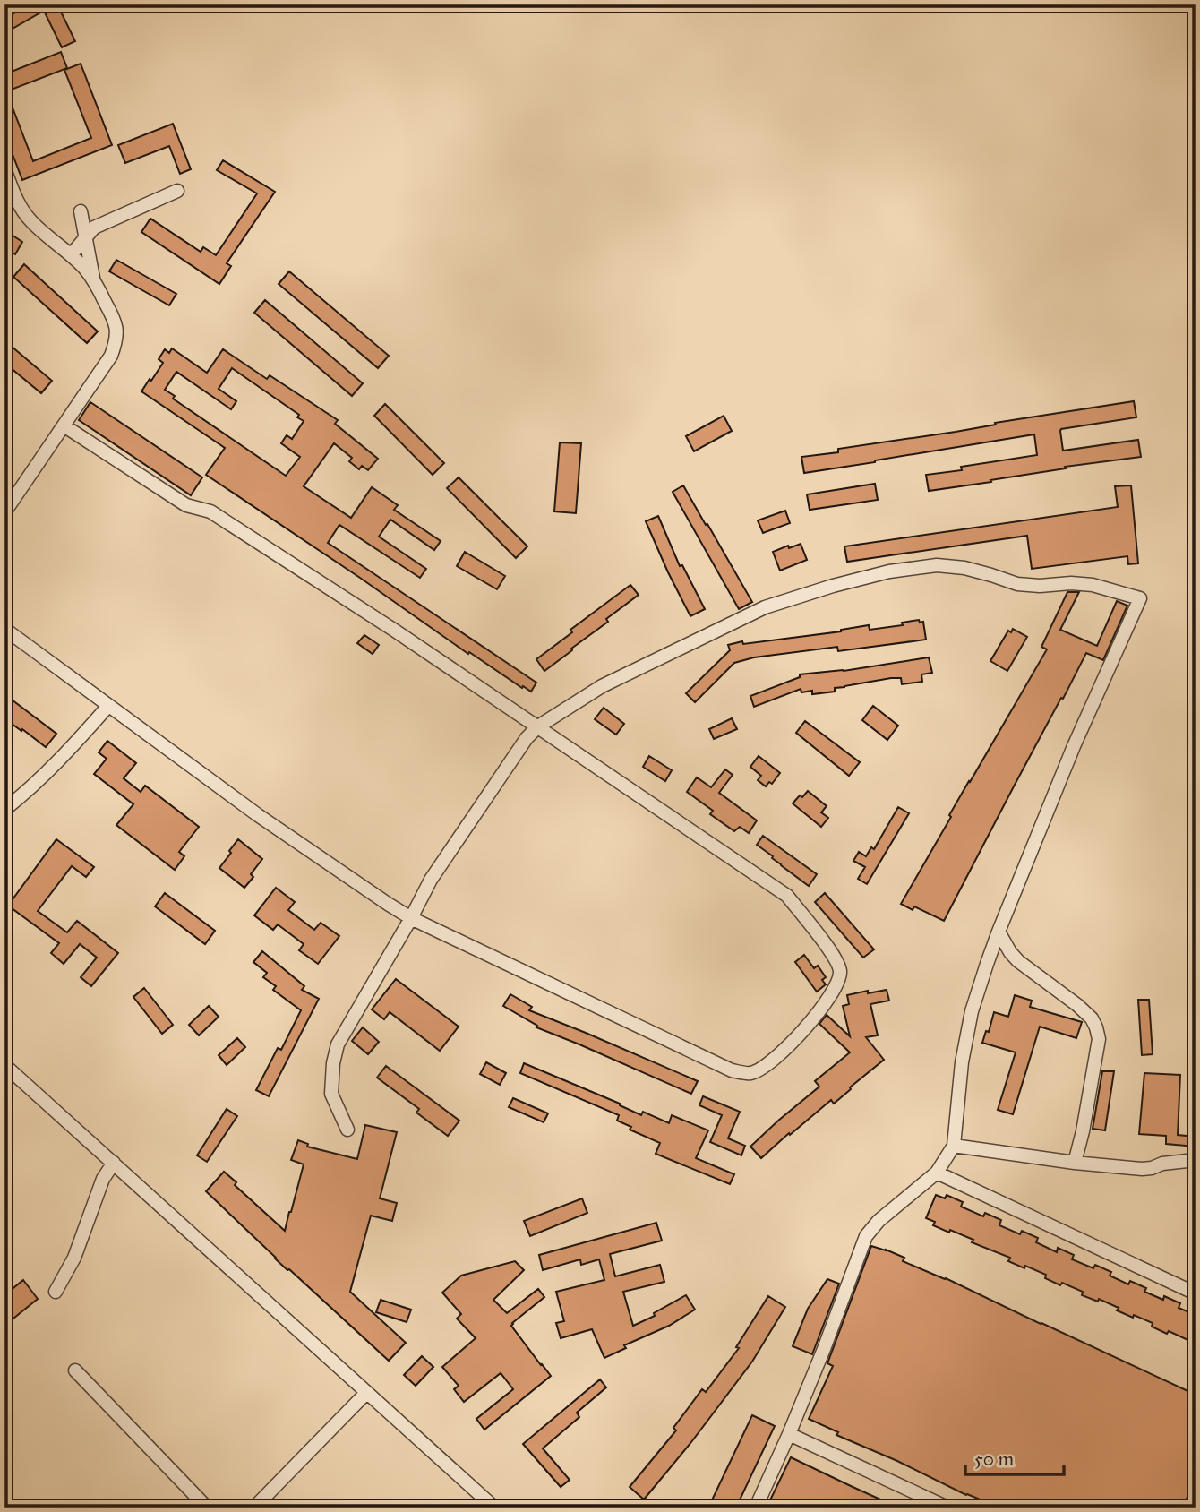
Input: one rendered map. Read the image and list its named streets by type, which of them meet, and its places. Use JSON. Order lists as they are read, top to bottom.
{
  "scale_bar": "50 m"
}
